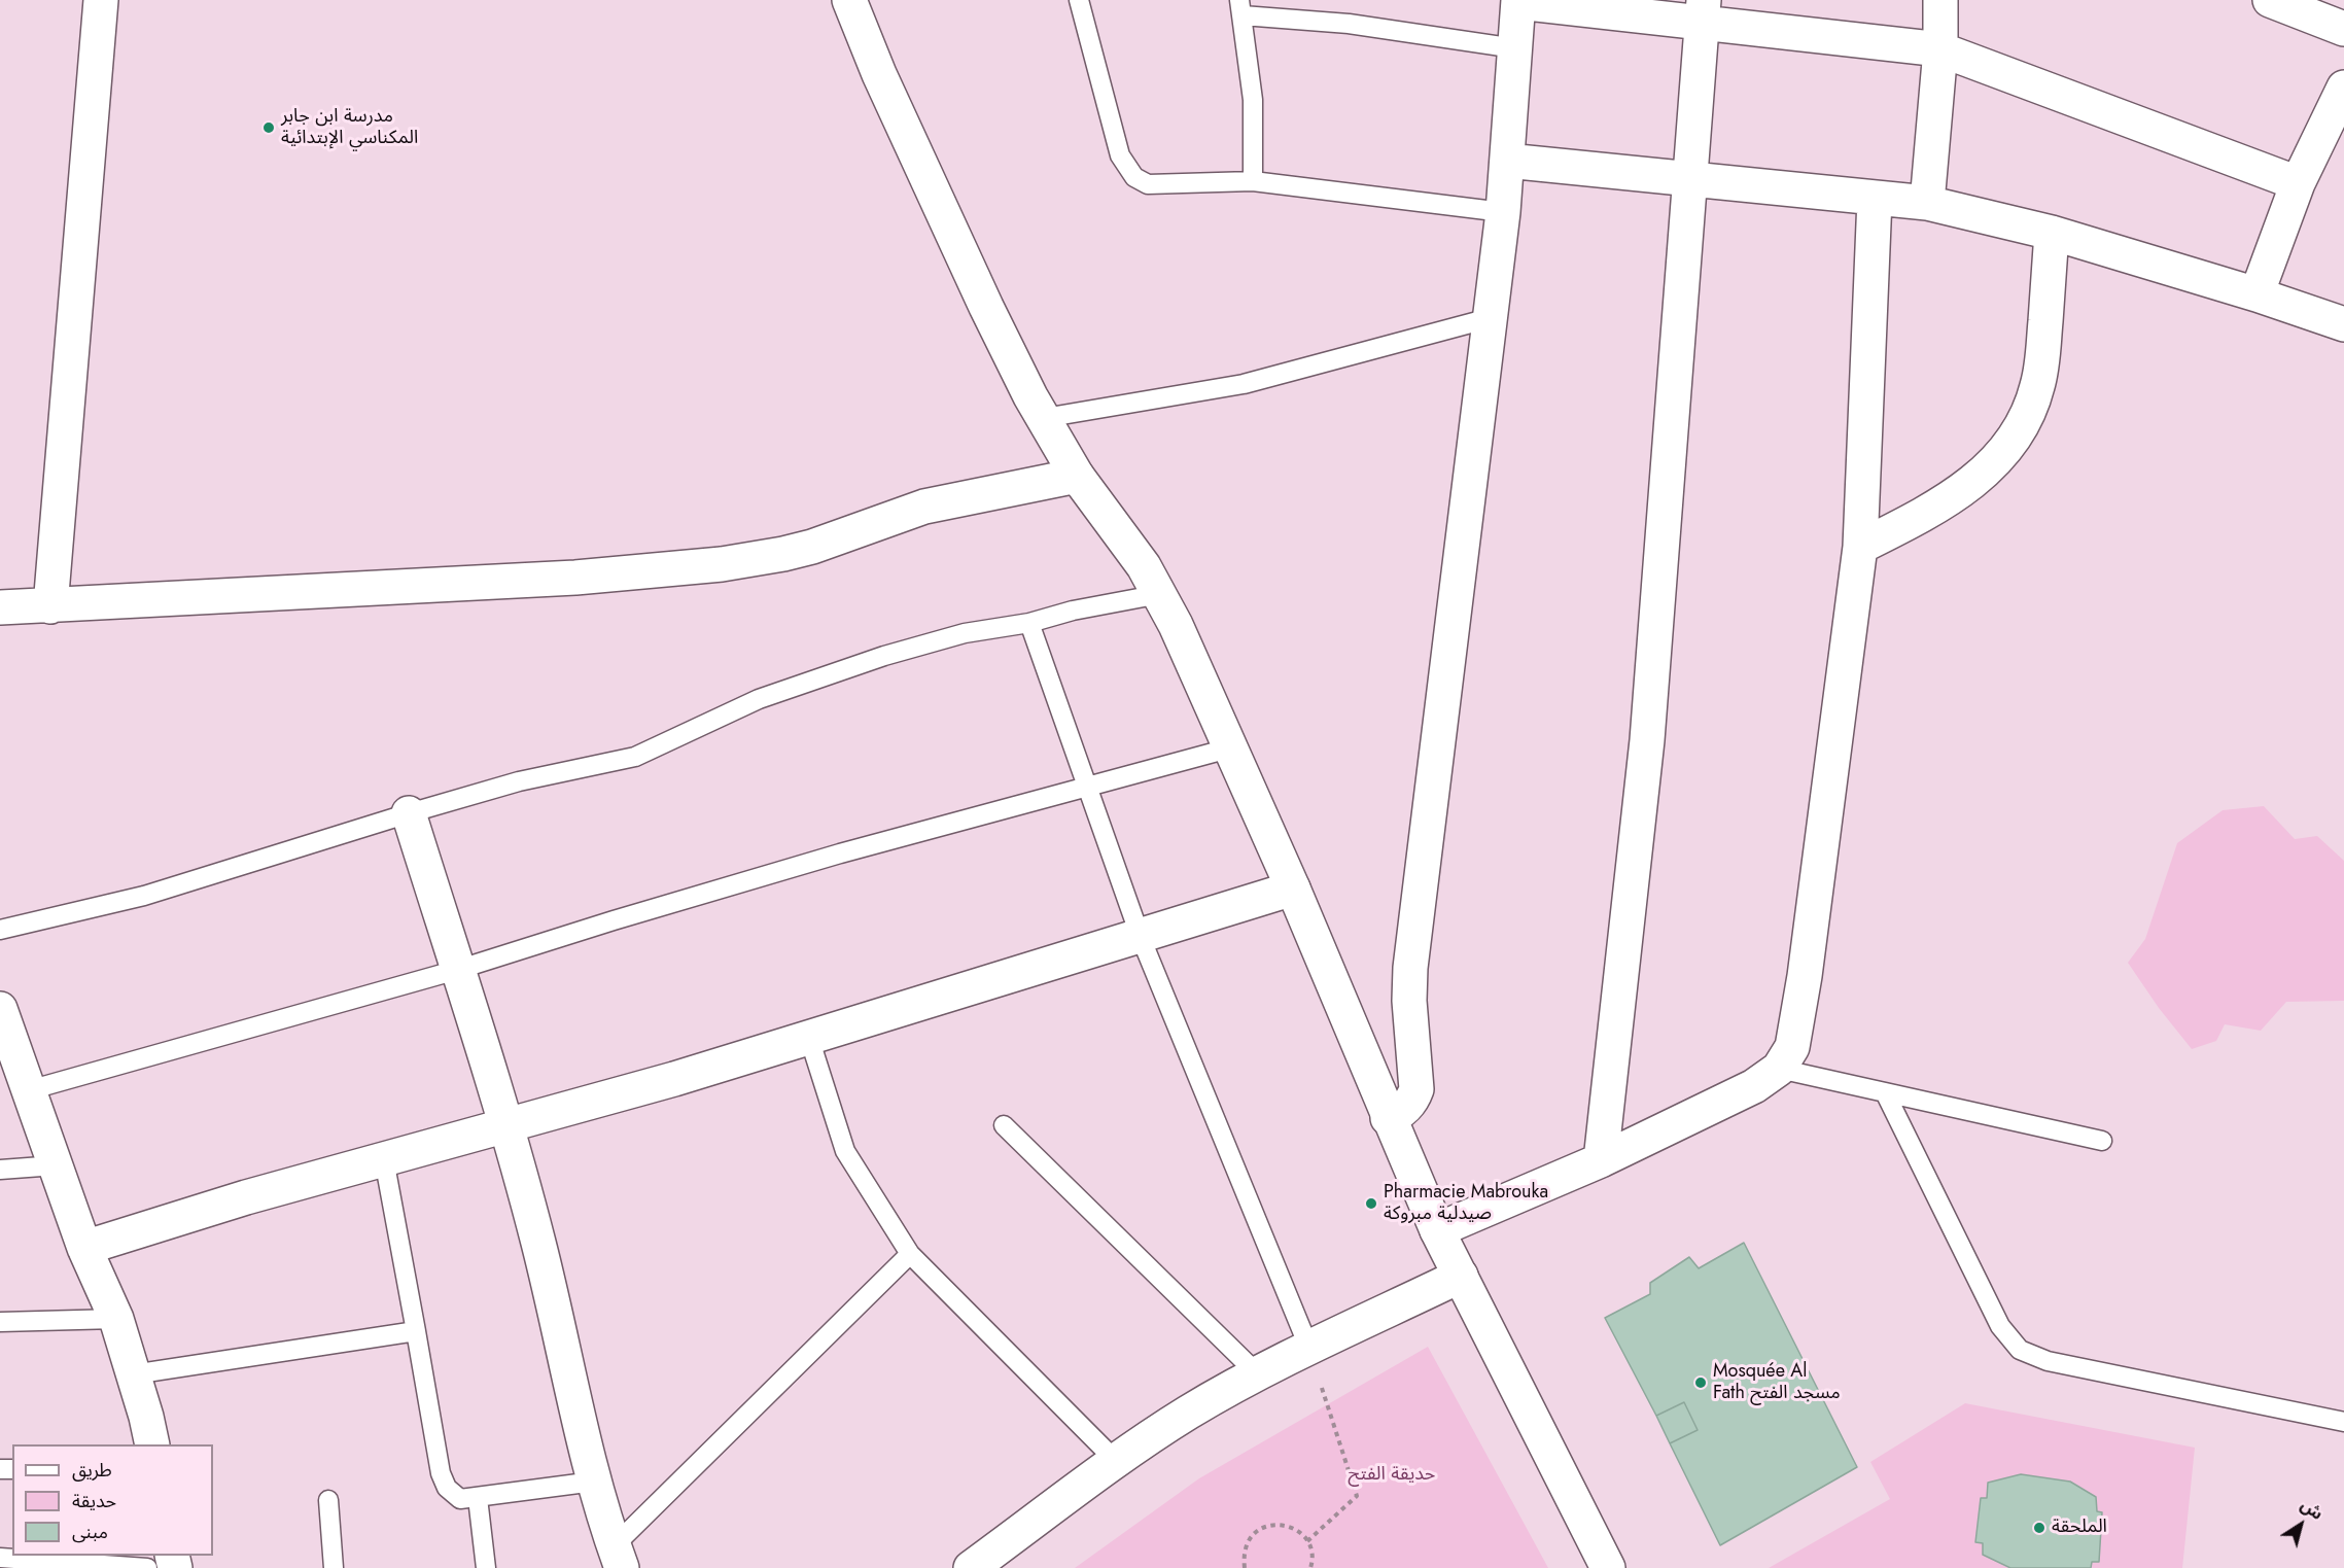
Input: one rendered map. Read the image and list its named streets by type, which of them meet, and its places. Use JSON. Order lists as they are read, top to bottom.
{
  "parks": ["حديقة الفتح"],
  "places": [
    "مدرسة ابن جابر المكناسي الإبتدائية",
    "Pharmacie Mabrouka صيدلية مبروكة",
    "Mosquée Al Fath مسجد الفتح",
    "الملحقة"
  ],
  "legend": ["طريق", "حديقة", "مبنى"],
  "north": "top right"
}
